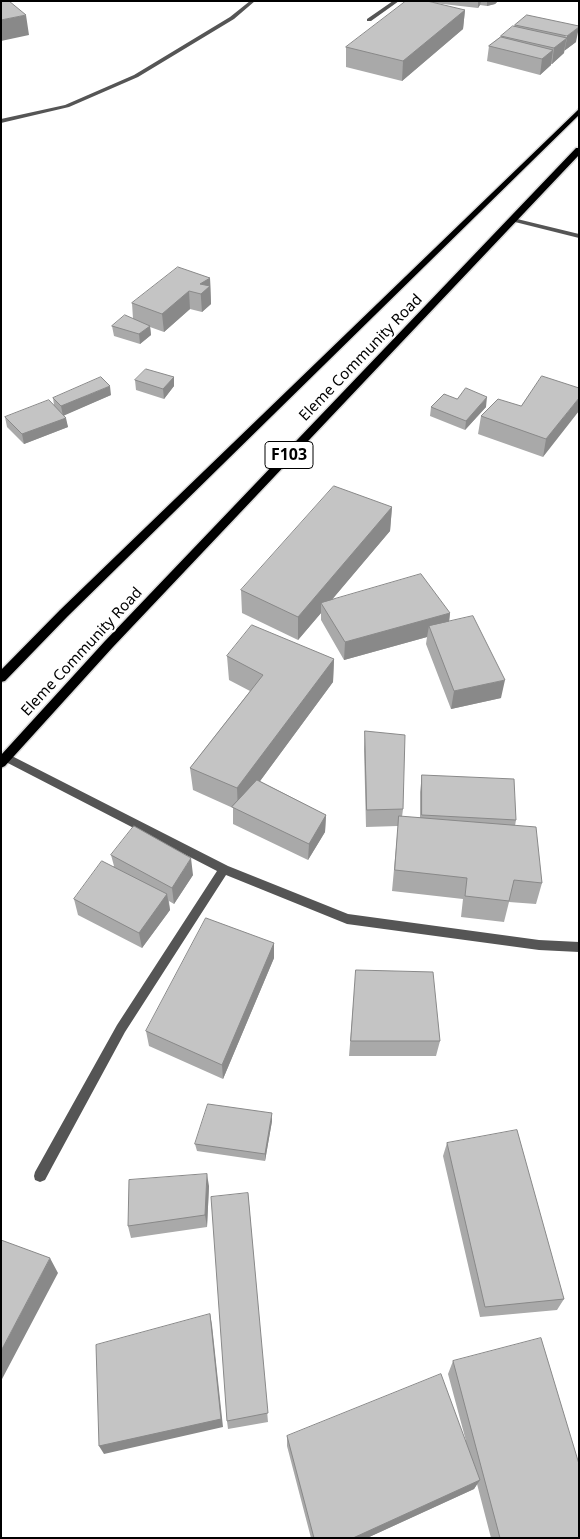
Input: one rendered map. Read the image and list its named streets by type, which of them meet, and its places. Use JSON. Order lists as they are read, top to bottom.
{
  "streets": {
    "main road": ["Eleme Community Road", "F103"]
  }
}
